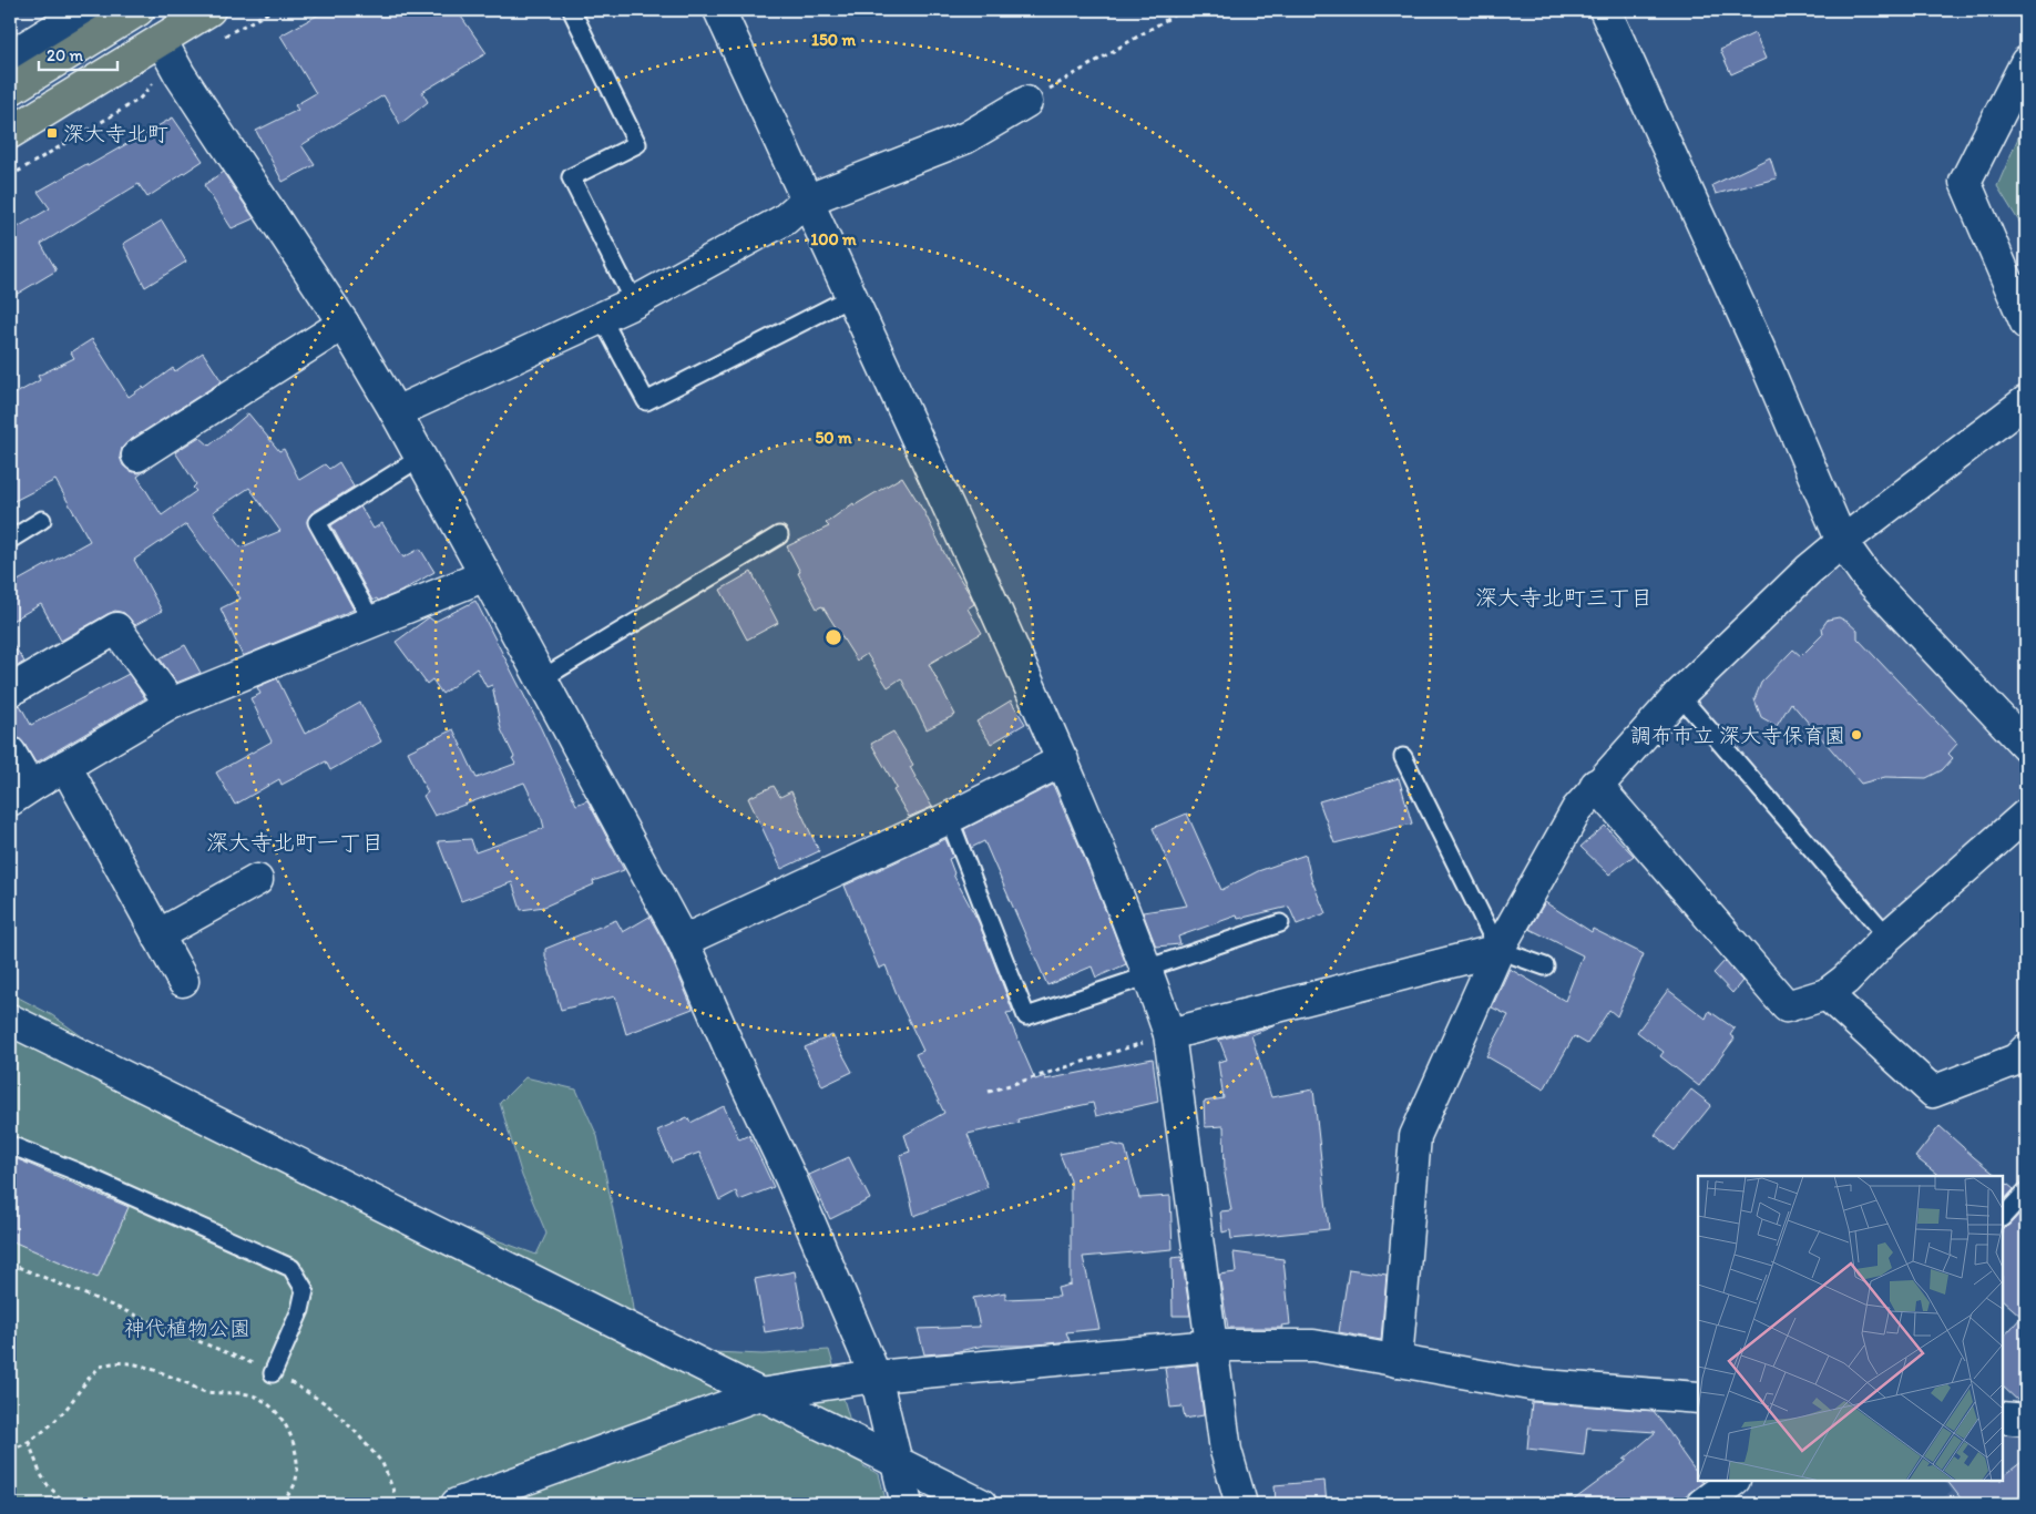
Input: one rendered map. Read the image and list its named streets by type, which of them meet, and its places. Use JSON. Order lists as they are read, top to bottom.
{
  "districts": ["深大寺北町三丁目", "深大寺北町一丁目"],
  "parks": ["神代植物公園"],
  "places": {
    "transit": ["深大寺北町"],
    "other": ["調布市立 深大寺保育園"]
  },
  "scale_bar": "20 m",
  "rings": ["150 m", "100 m", "50 m"]
}
